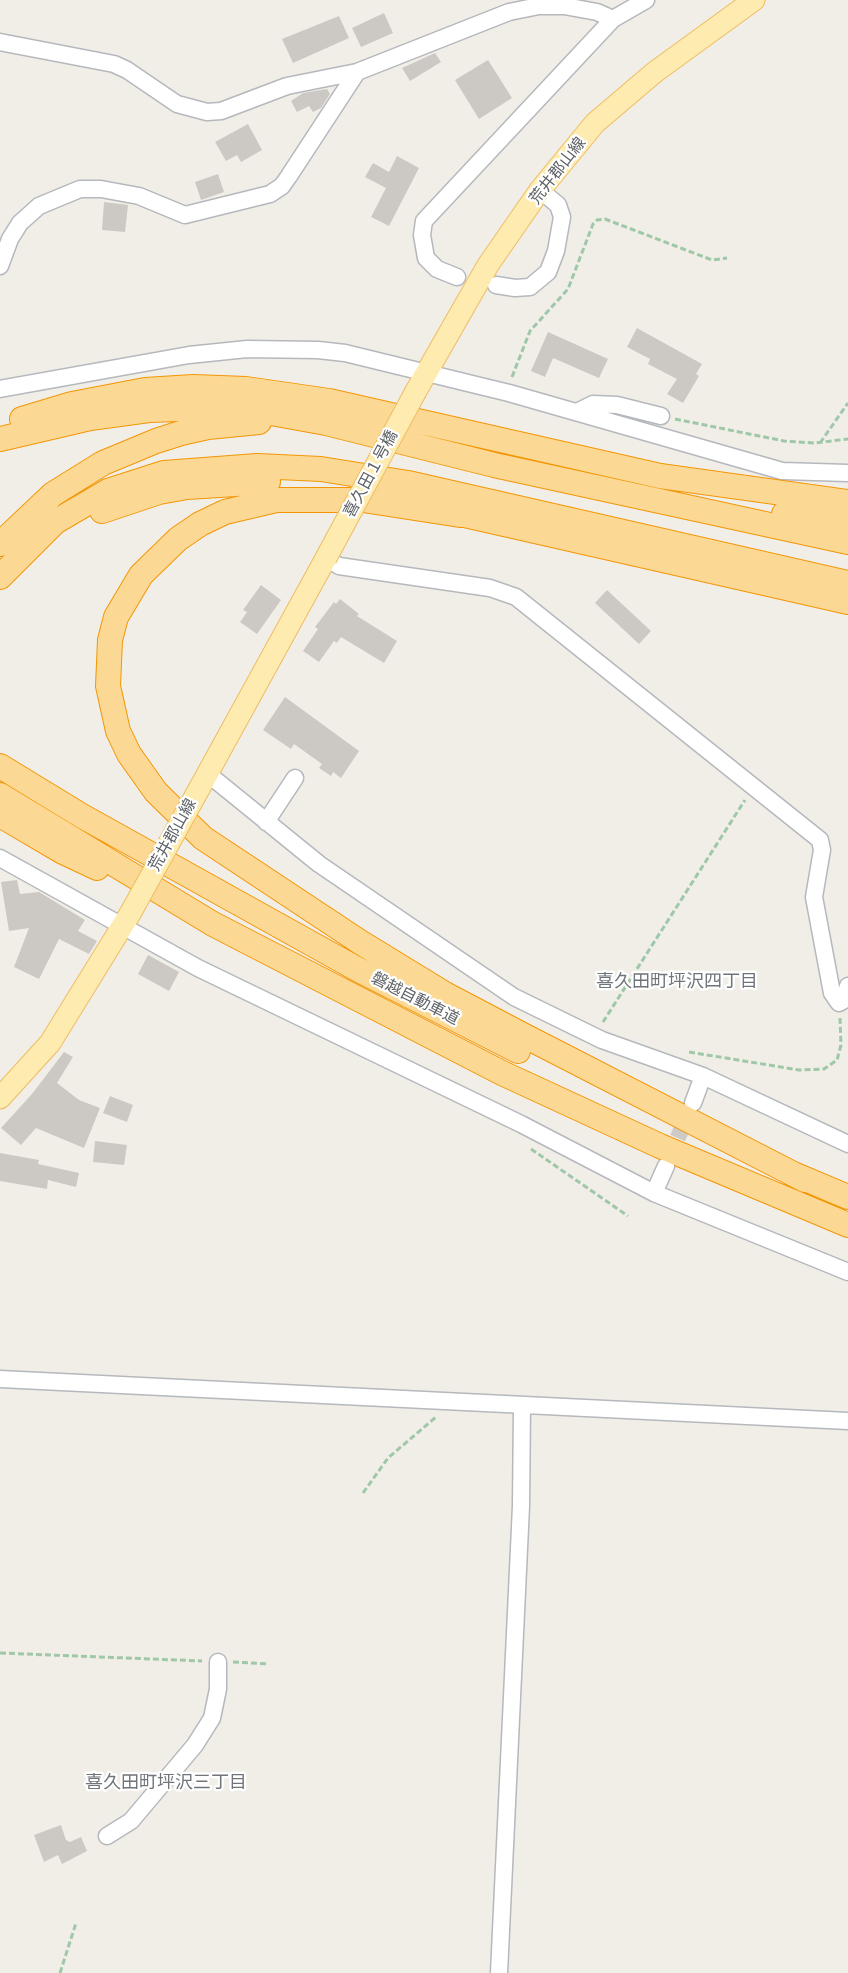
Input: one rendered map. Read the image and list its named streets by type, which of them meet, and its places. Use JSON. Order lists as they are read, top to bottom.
{
  "streets": {
    "highway": ["磐越自動車道"],
    "main road": ["荒井郡山線", "喜久田１号橋"]
  },
  "crossings": [
    ["荒井郡山線", "喜久田１号橋"]
  ],
  "districts": ["喜久田町坪沢四丁目", "喜久田町坪沢三丁目"]
}
